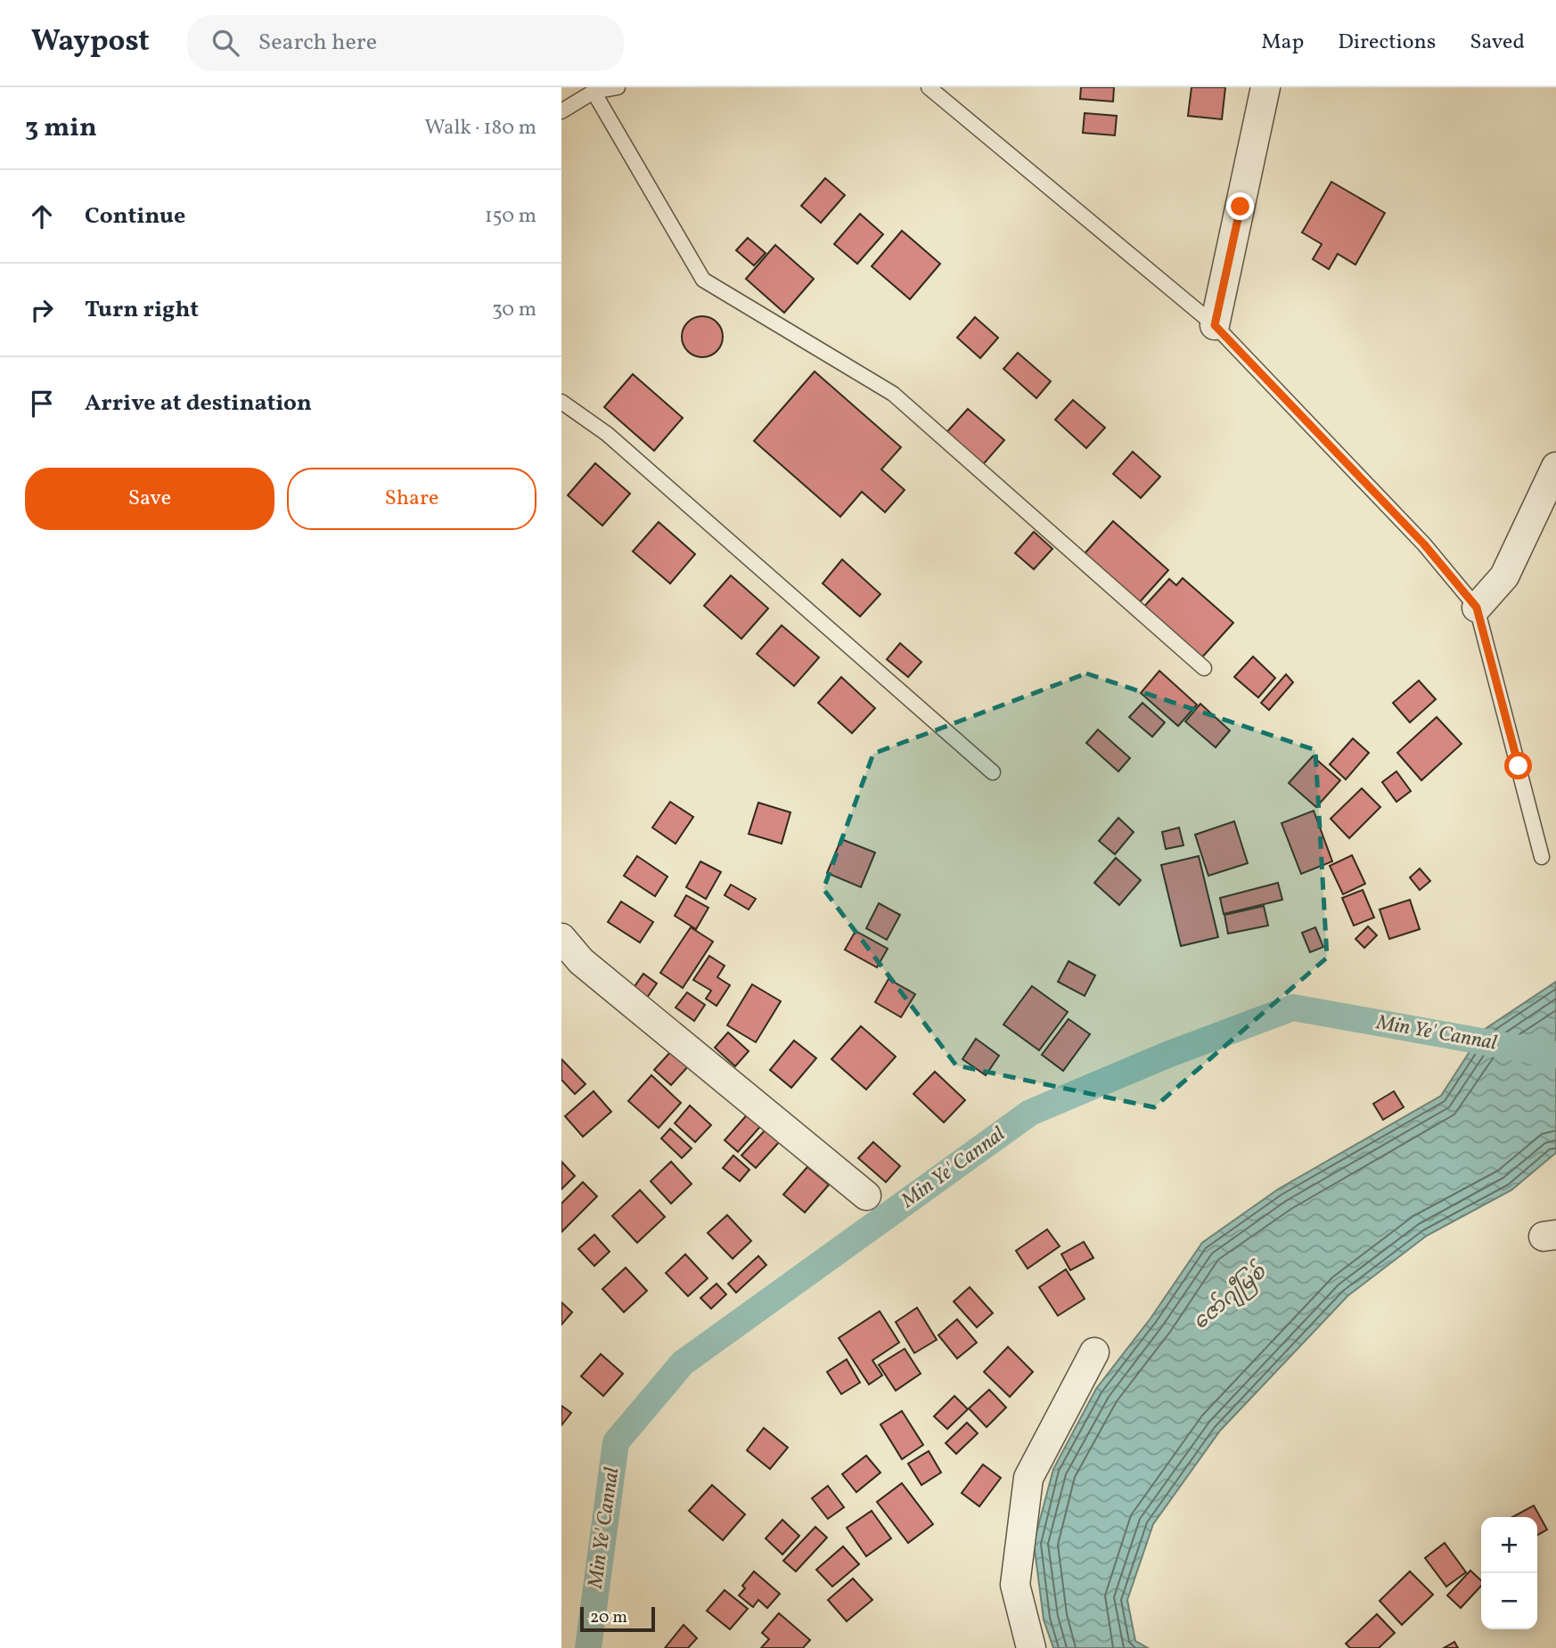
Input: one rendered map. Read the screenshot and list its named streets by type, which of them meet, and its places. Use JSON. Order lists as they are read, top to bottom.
{
  "water": ["Min Ye' Cannal", "ဇော်ဂျီမြစ်"],
  "scale_bar": "20 m",
  "page": {
    "header": "Waypost",
    "search": "Search here",
    "nav": ["Map", "Directions", "Saved"],
    "heading": ["3 min", "Walk · 180 m"],
    "list": [
      ["Continue", "150 m"],
      ["Turn right", "30 m"],
      "Arrive at destination"
    ],
    "buttons": ["Save", "Share"],
    "map_buttons": ["+", "−"],
    "scale": "20 m"
  }
}
